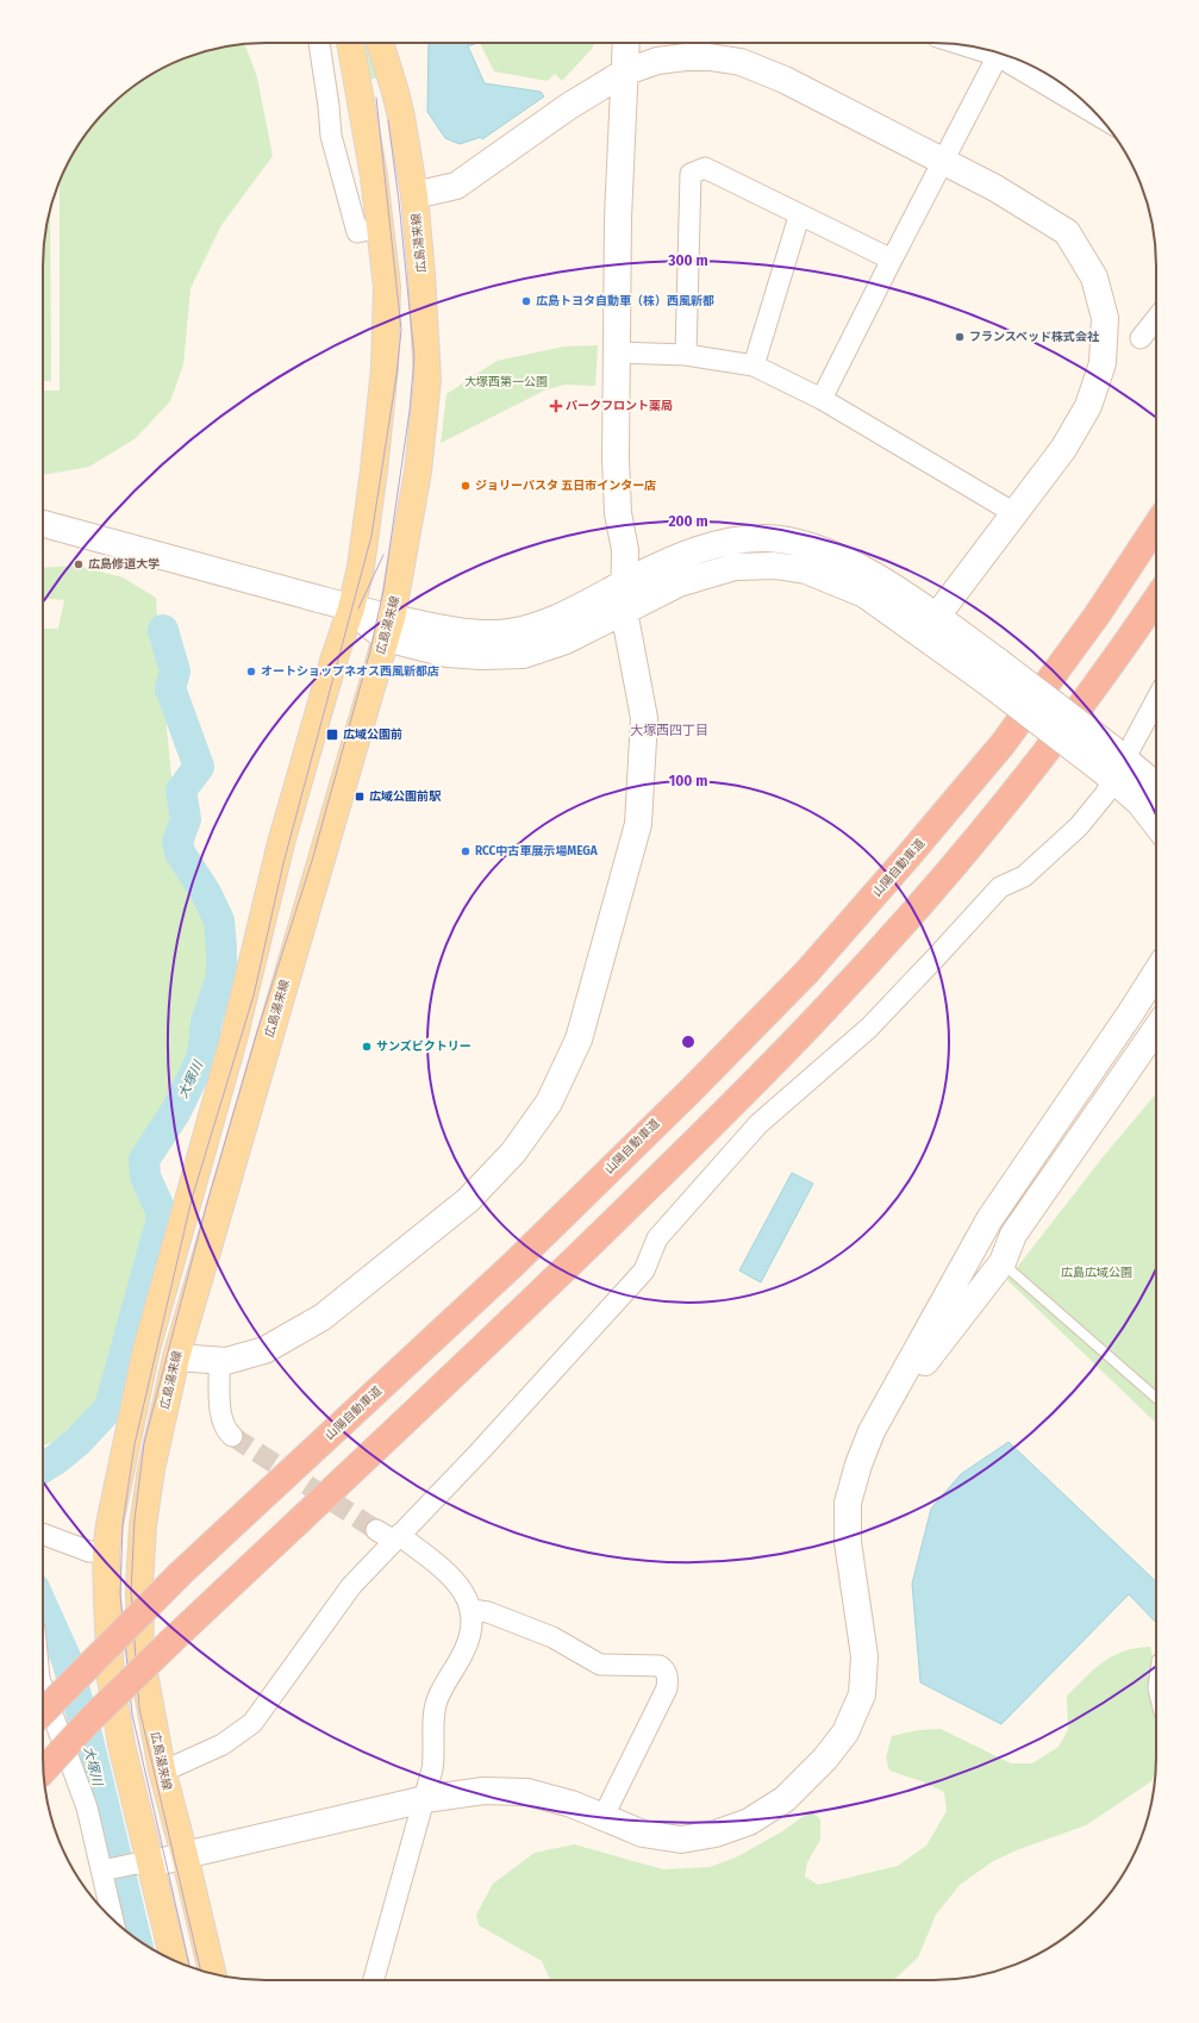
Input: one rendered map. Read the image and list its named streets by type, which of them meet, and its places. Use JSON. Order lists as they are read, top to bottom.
{
  "streets": {
    "highway": ["山陽自動車道"],
    "main road": ["広島湯来線"]
  },
  "districts": ["大塚西四丁目"],
  "water": ["大塚川"],
  "parks": ["大塚西第一公園", "広島広域公園"],
  "places": {
    "other": [
      "広島トヨタ自動車（株）西風新都",
      "フランスベッド株式会社",
      "ジョリーパスタ 五日市インター店",
      "広島修道大学",
      "オートショップネオス西風新都店",
      "RCC中古車展示場MEGA",
      "サンズビクトリー"
    ],
    "health": ["パークフロント薬局"],
    "transit": ["広域公園前", "広域公園前駅"]
  },
  "rings": ["300 m", "200 m", "100 m"]
}
